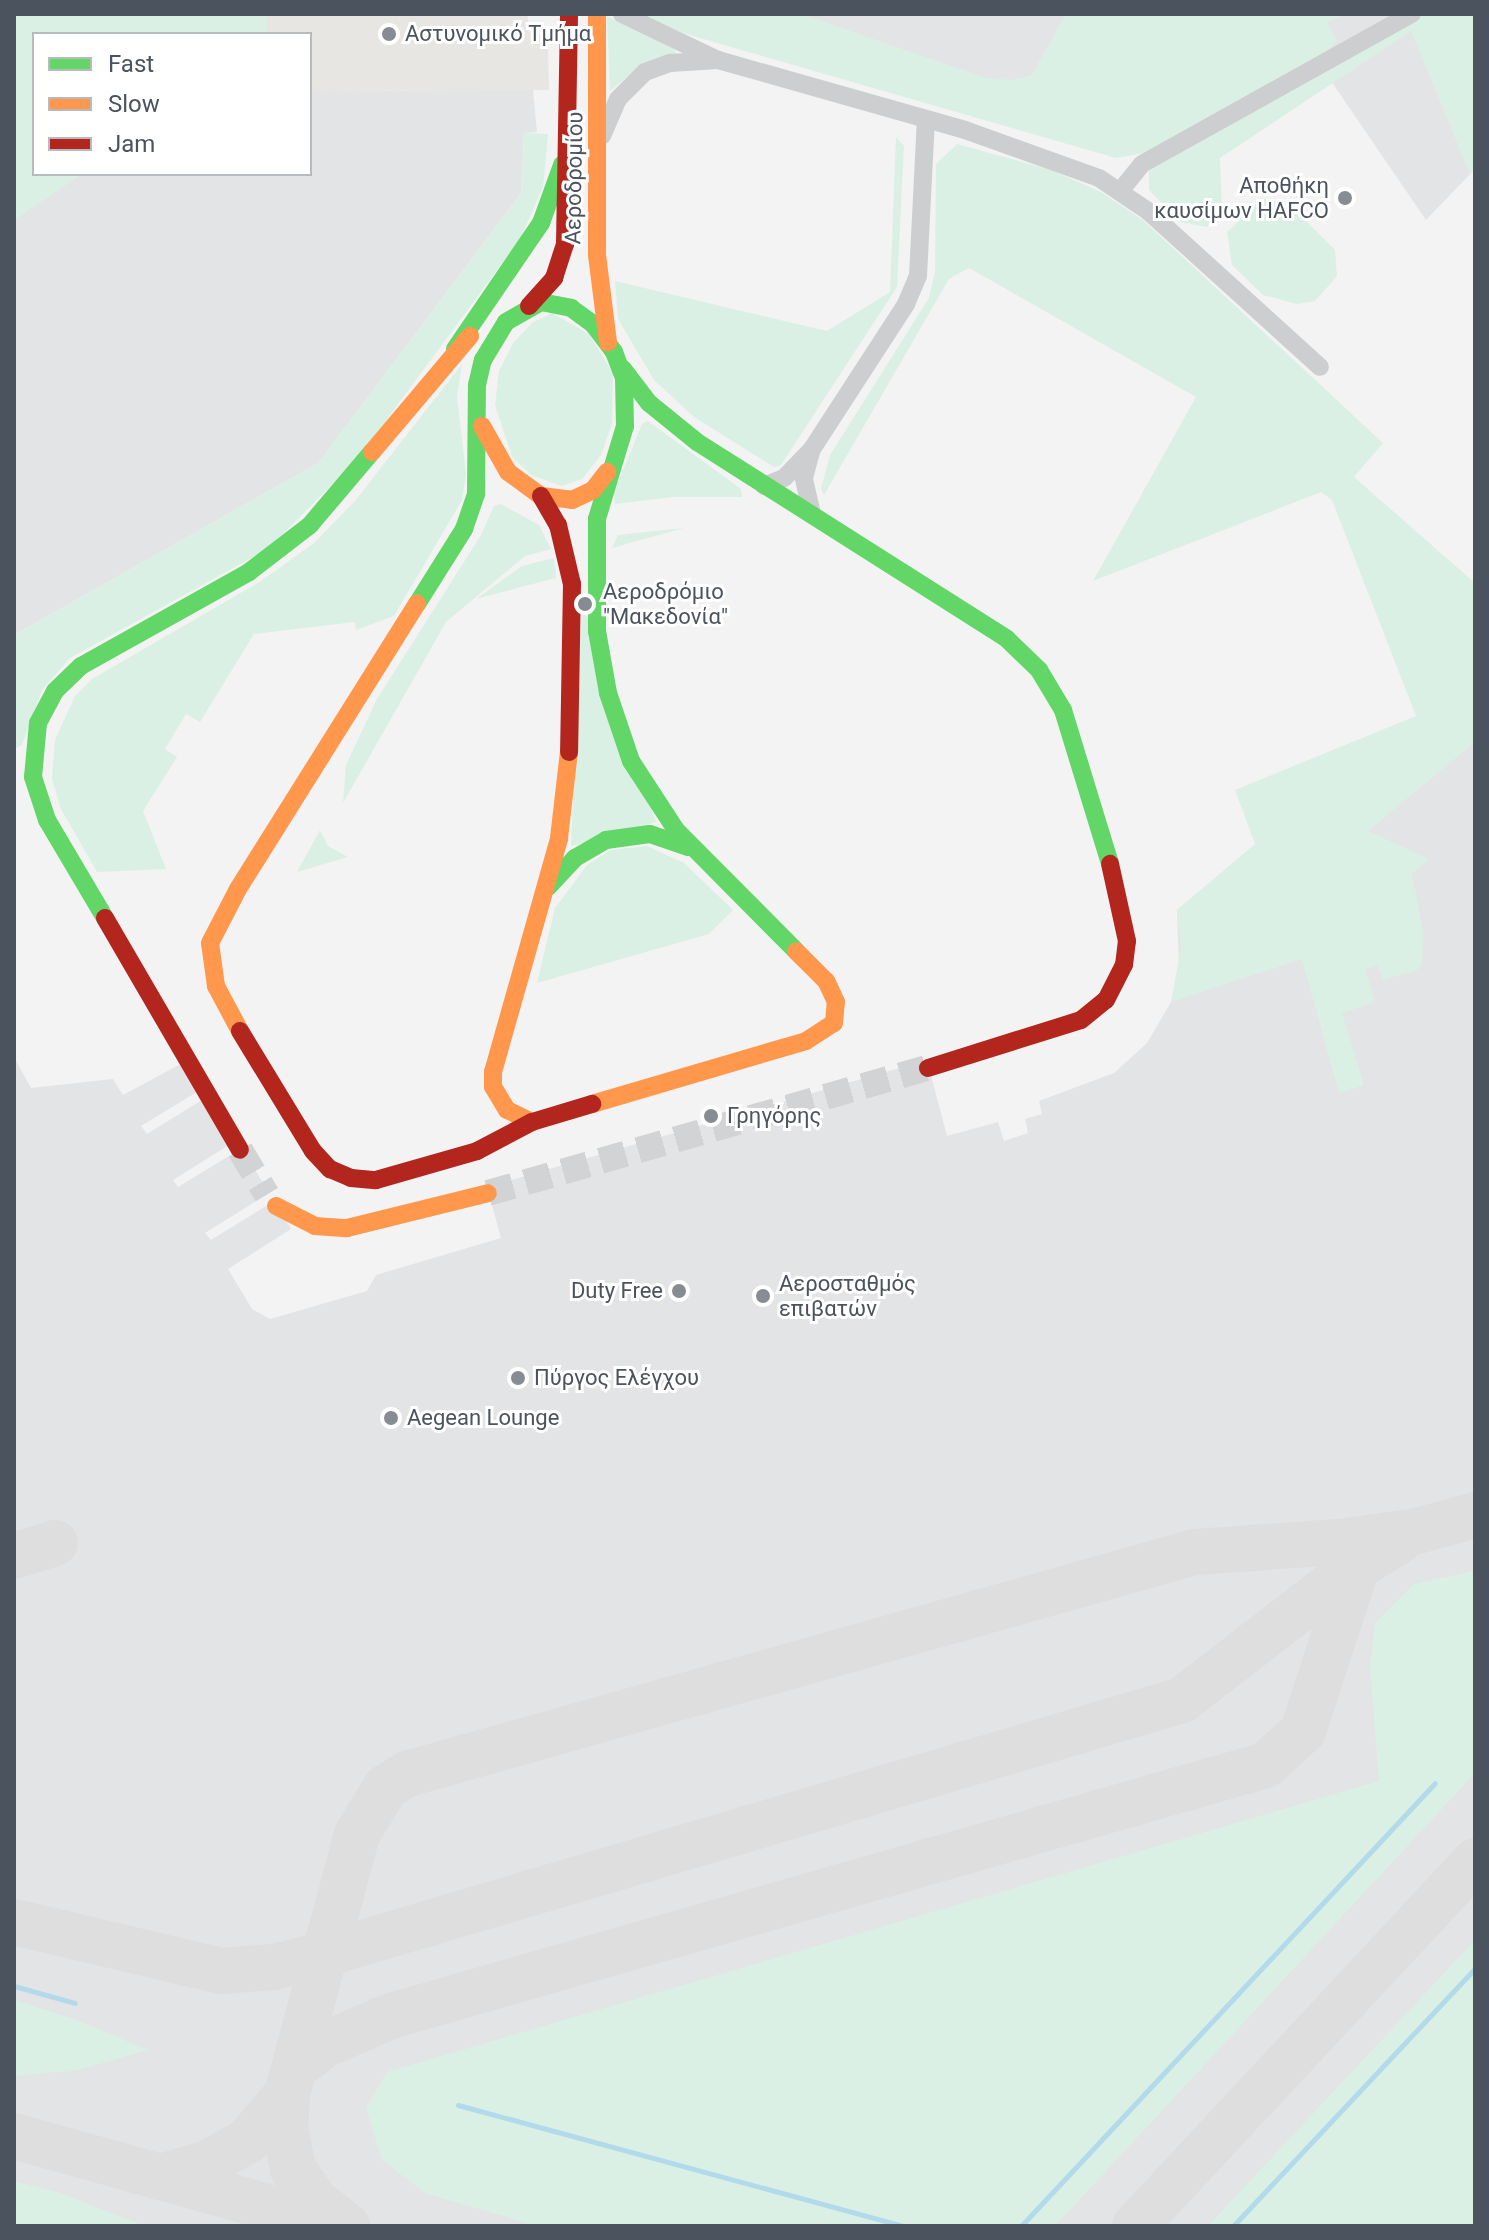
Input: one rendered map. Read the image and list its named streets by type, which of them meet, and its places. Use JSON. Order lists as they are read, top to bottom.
{
  "streets": {
    "street": ["Αεροδρομίου"]
  },
  "places": [
    "Αστυνομικό Τμήμα",
    "Αποθήκη καυσίμων HAFCO",
    "Αεροδρόμιο \"Μακεδονία\"",
    "Γρηγόρης",
    "Duty Free",
    "Αεροσταθμός επιβατών",
    "Πύργος Ελέγχου",
    "Aegean Lounge"
  ],
  "legend": ["Fast", "Slow", "Jam"]
}
